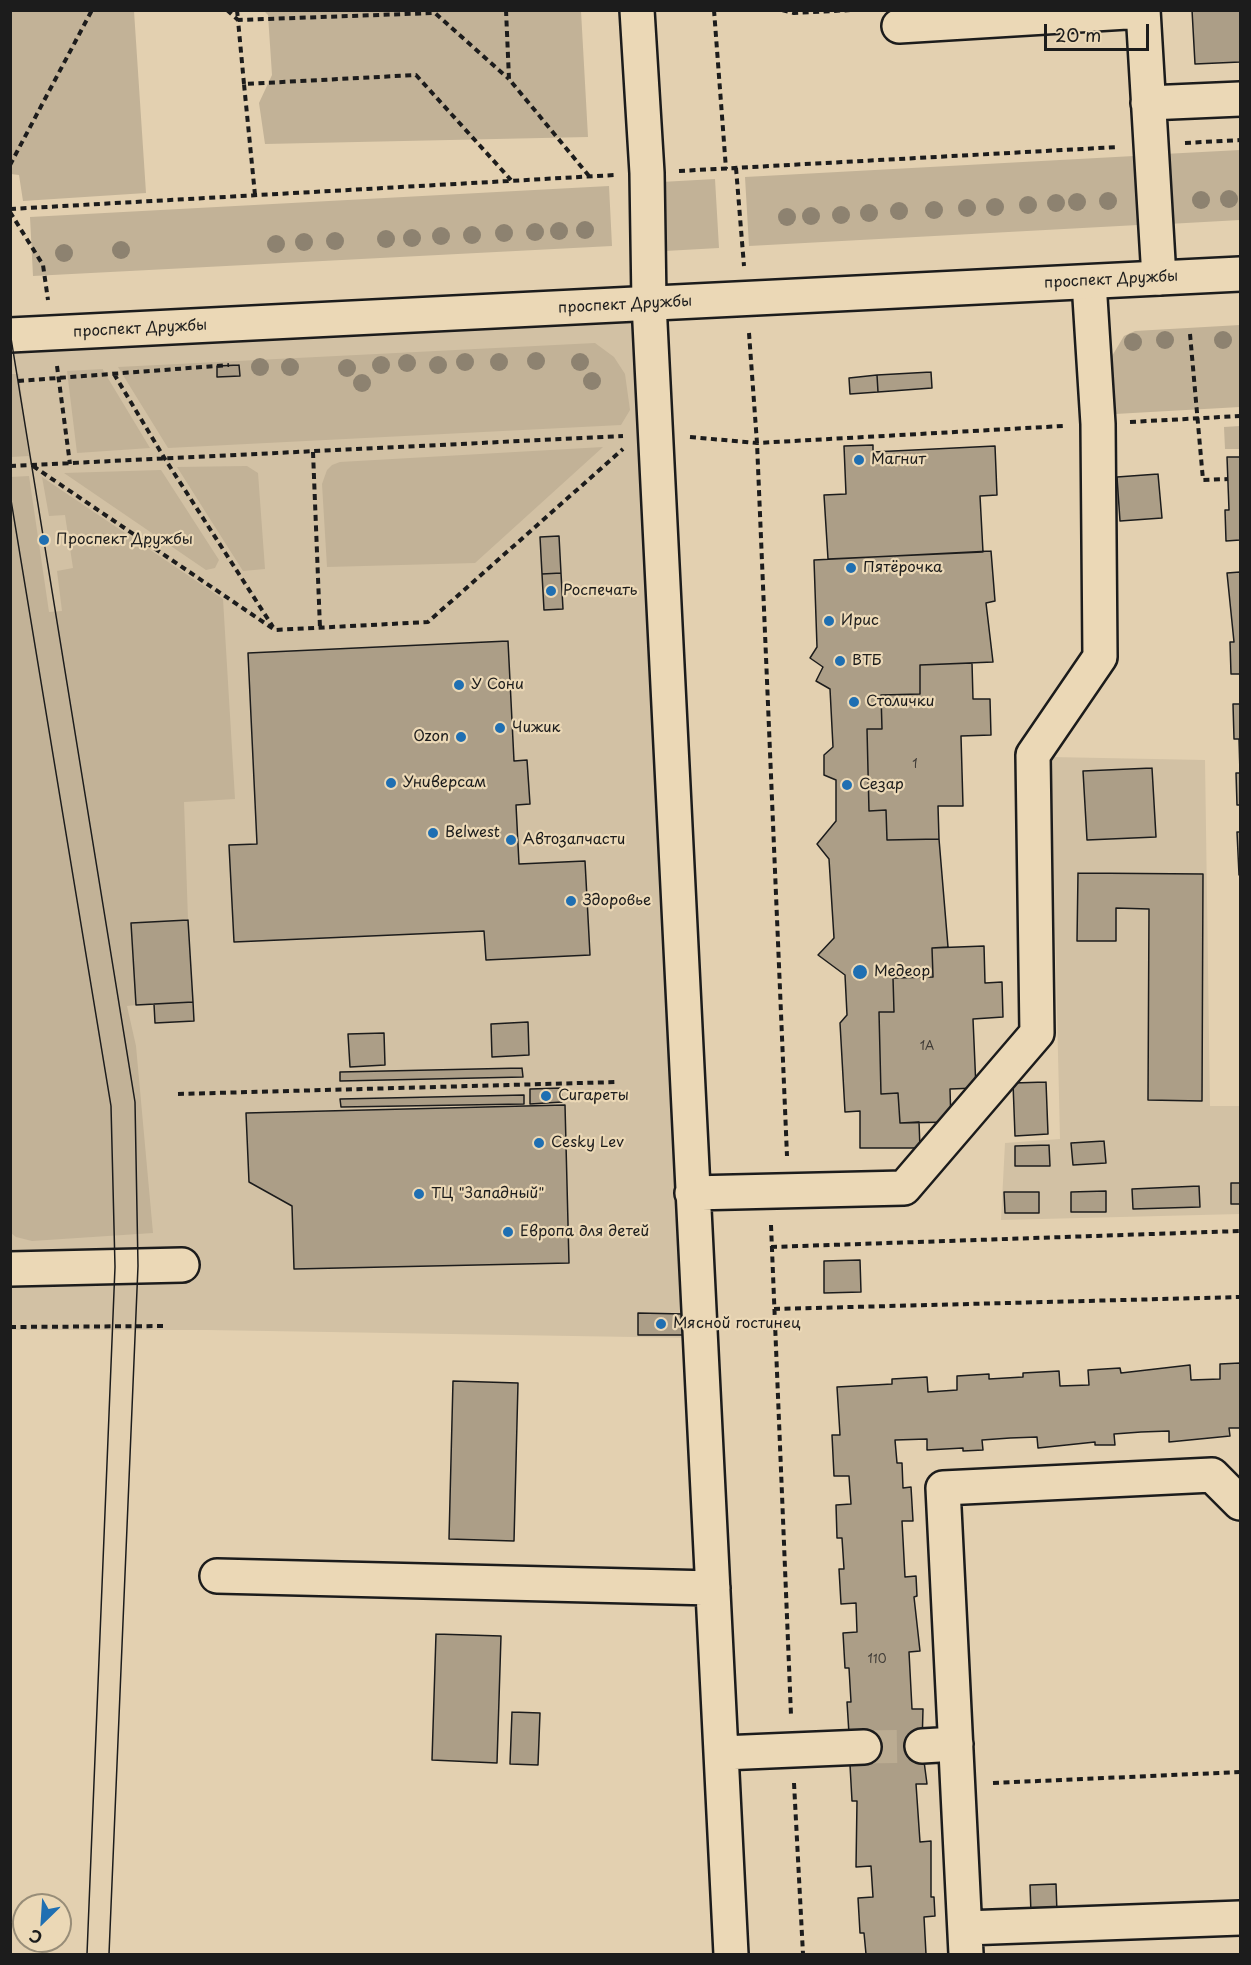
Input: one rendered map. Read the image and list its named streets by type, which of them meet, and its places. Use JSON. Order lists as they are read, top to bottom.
{
  "streets": {
    "street": ["проспект Дружбы"]
  },
  "places": [
    "Магнит",
    "Проспект Дружбы",
    "Пятёрочка",
    "Роспечать",
    "Ирис",
    "ВТБ",
    "У Сони",
    "Столички",
    "Чижик",
    "Ozon",
    "Универсам",
    "Сезар",
    "Belwest",
    "Автозапчасти",
    "Здоровье",
    "Медеор",
    "Сигареты",
    "Cesky Lev",
    "ТЦ \"Западный\"",
    "Европа для детей",
    "Мясной гостинец"
  ],
  "house_numbers": ["1", "1А", "110"],
  "scale_bar": "20 m",
  "north": "bottom left"
}
